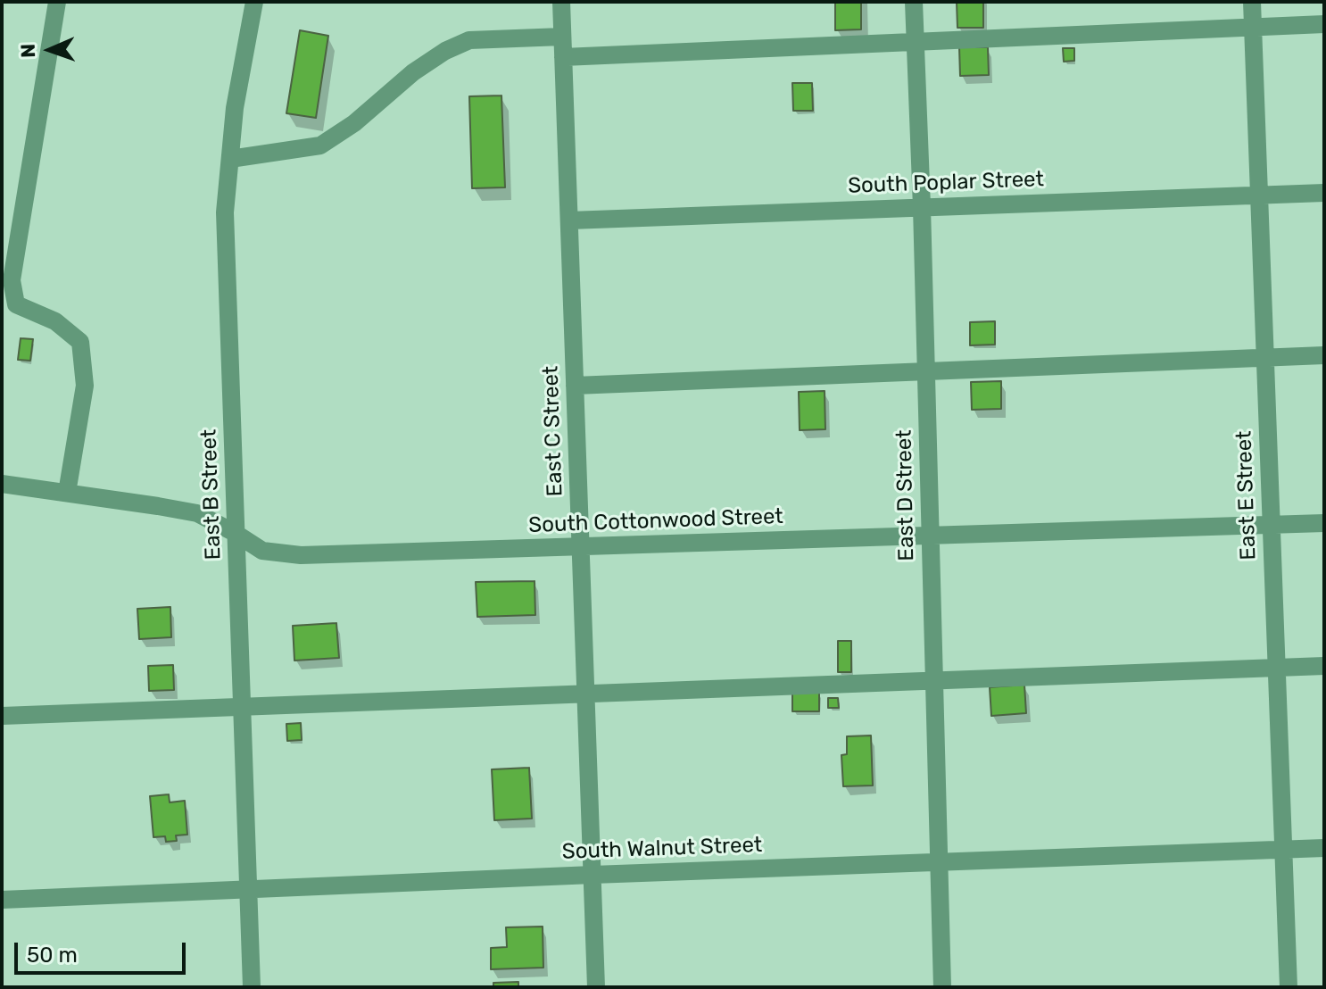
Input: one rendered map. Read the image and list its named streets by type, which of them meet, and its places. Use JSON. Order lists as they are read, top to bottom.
{
  "streets": {
    "street": [
      "South Poplar Street",
      "East C Street",
      "East B Street",
      "East D Street",
      "East E Street",
      "South Cottonwood Street",
      "South Walnut Street"
    ]
  },
  "crossings": [
    ["South Poplar Street", "East C Street"],
    ["South Poplar Street", "East D Street"],
    ["South Poplar Street", "East E Street"],
    ["East C Street", "South Cottonwood Street"],
    ["East C Street", "South Walnut Street"],
    ["East B Street", "South Cottonwood Street"],
    ["East B Street", "South Walnut Street"],
    ["East D Street", "South Cottonwood Street"],
    ["East D Street", "South Walnut Street"],
    ["East E Street", "South Cottonwood Street"],
    ["East E Street", "South Walnut Street"]
  ],
  "scale_bar": "50 m",
  "north": "left"
}
